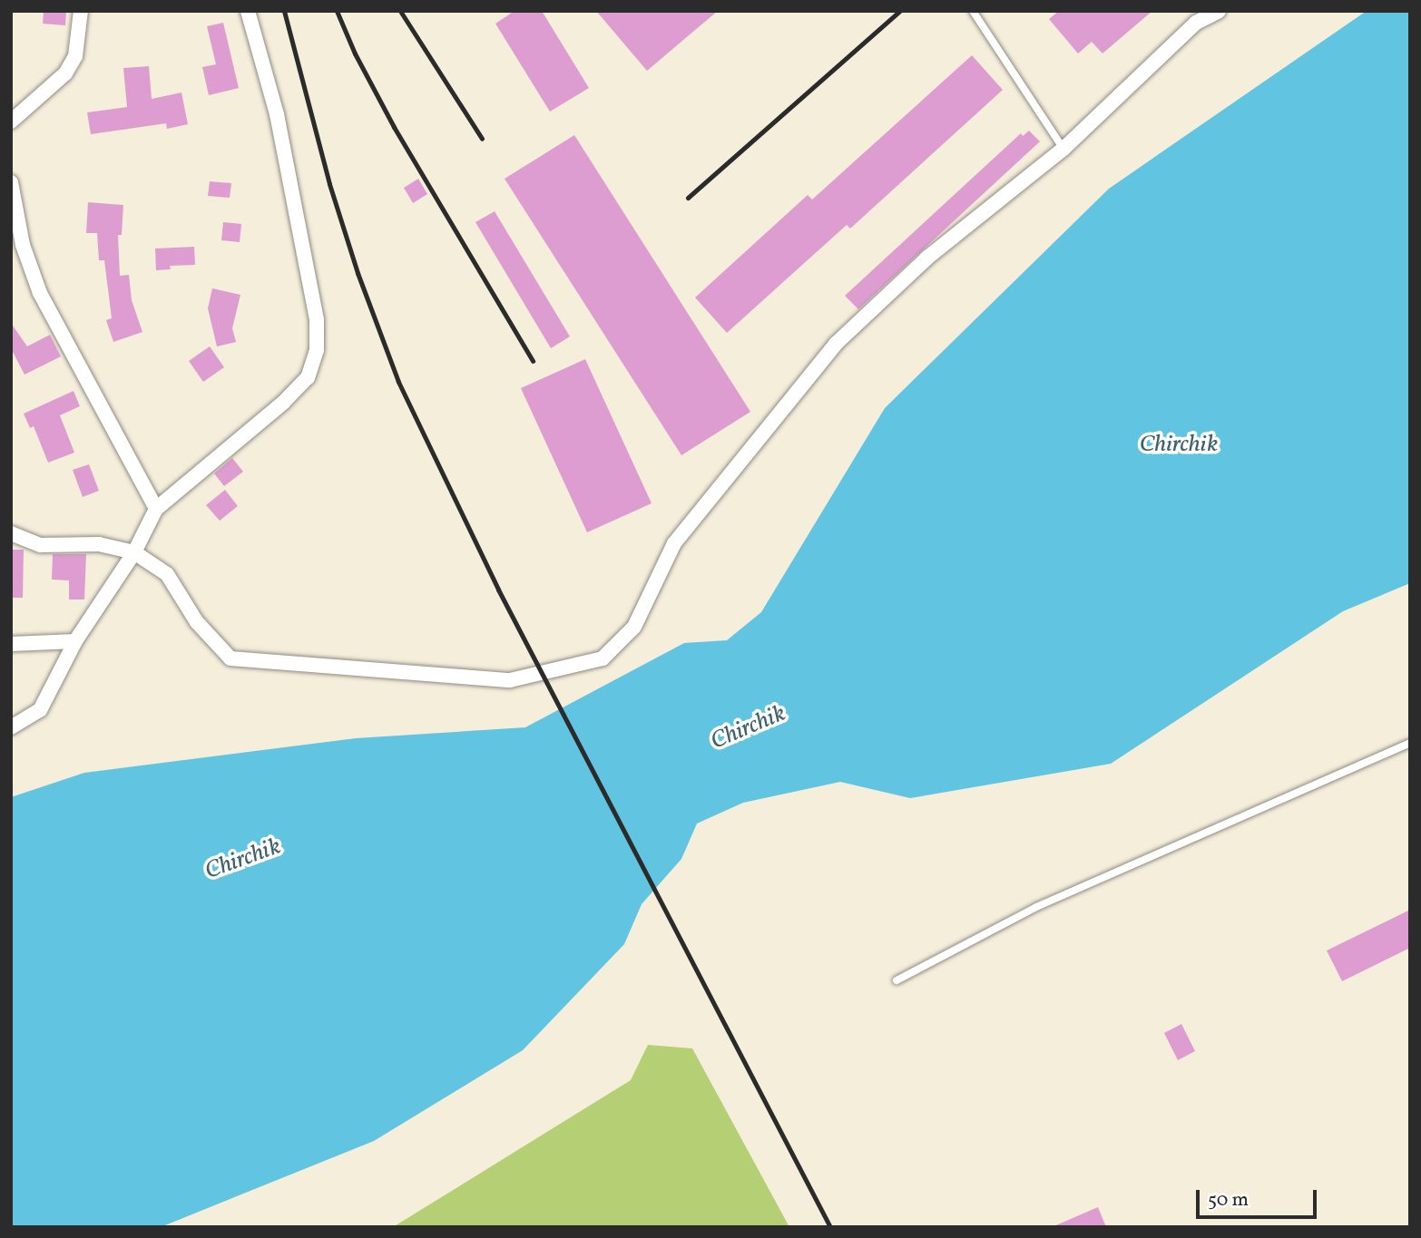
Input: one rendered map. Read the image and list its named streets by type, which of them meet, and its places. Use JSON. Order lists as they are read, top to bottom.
{
  "water": ["Chirchik"],
  "scale_bar": "50 m"
}
